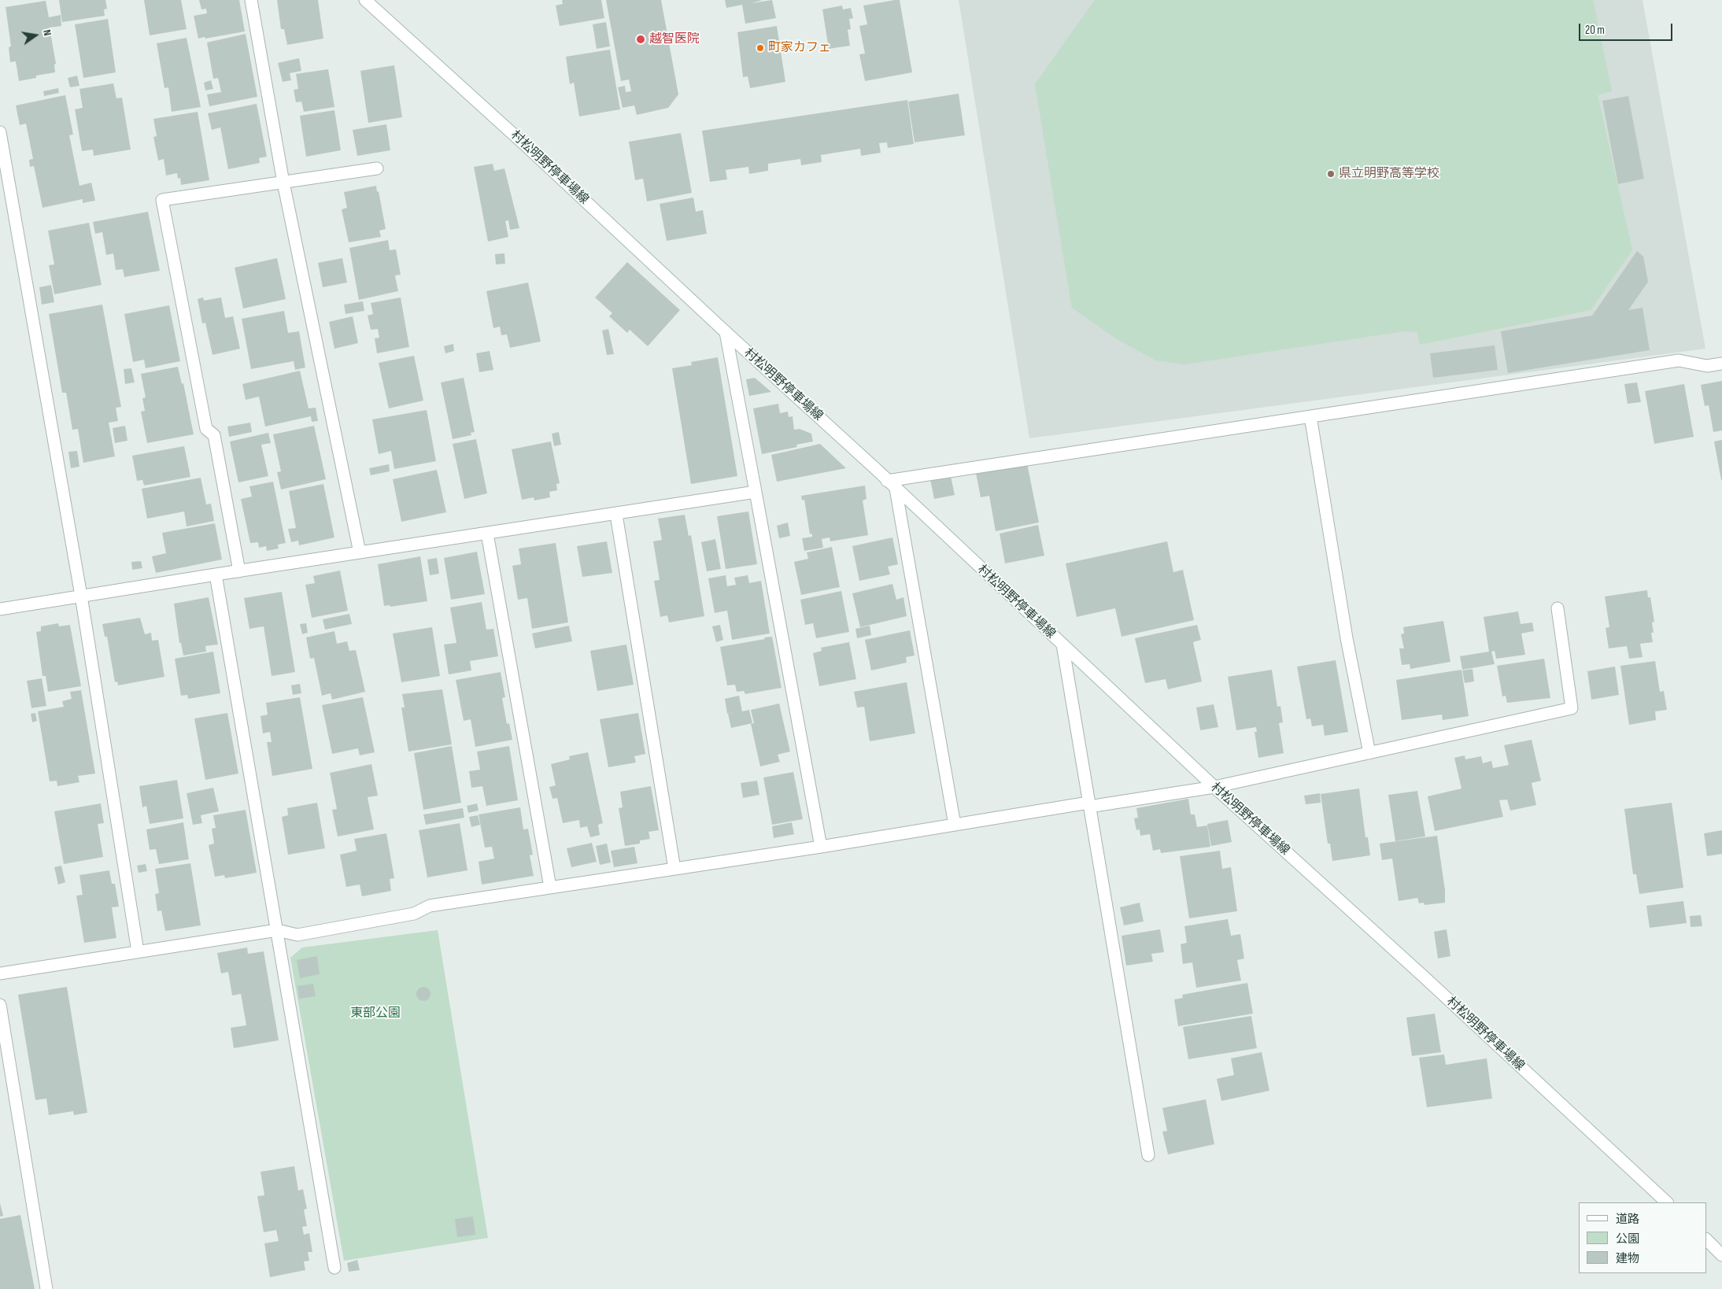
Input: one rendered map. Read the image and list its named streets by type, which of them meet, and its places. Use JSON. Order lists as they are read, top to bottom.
{
  "streets": {
    "street": ["村松明野停車場線"]
  },
  "parks": ["東部公園"],
  "places": ["越智医院", "町家カフェ", "県立明野高等学校"],
  "legend": ["道路", "公園", "建物"],
  "scale_bar": "20 m",
  "north": "right"
}
